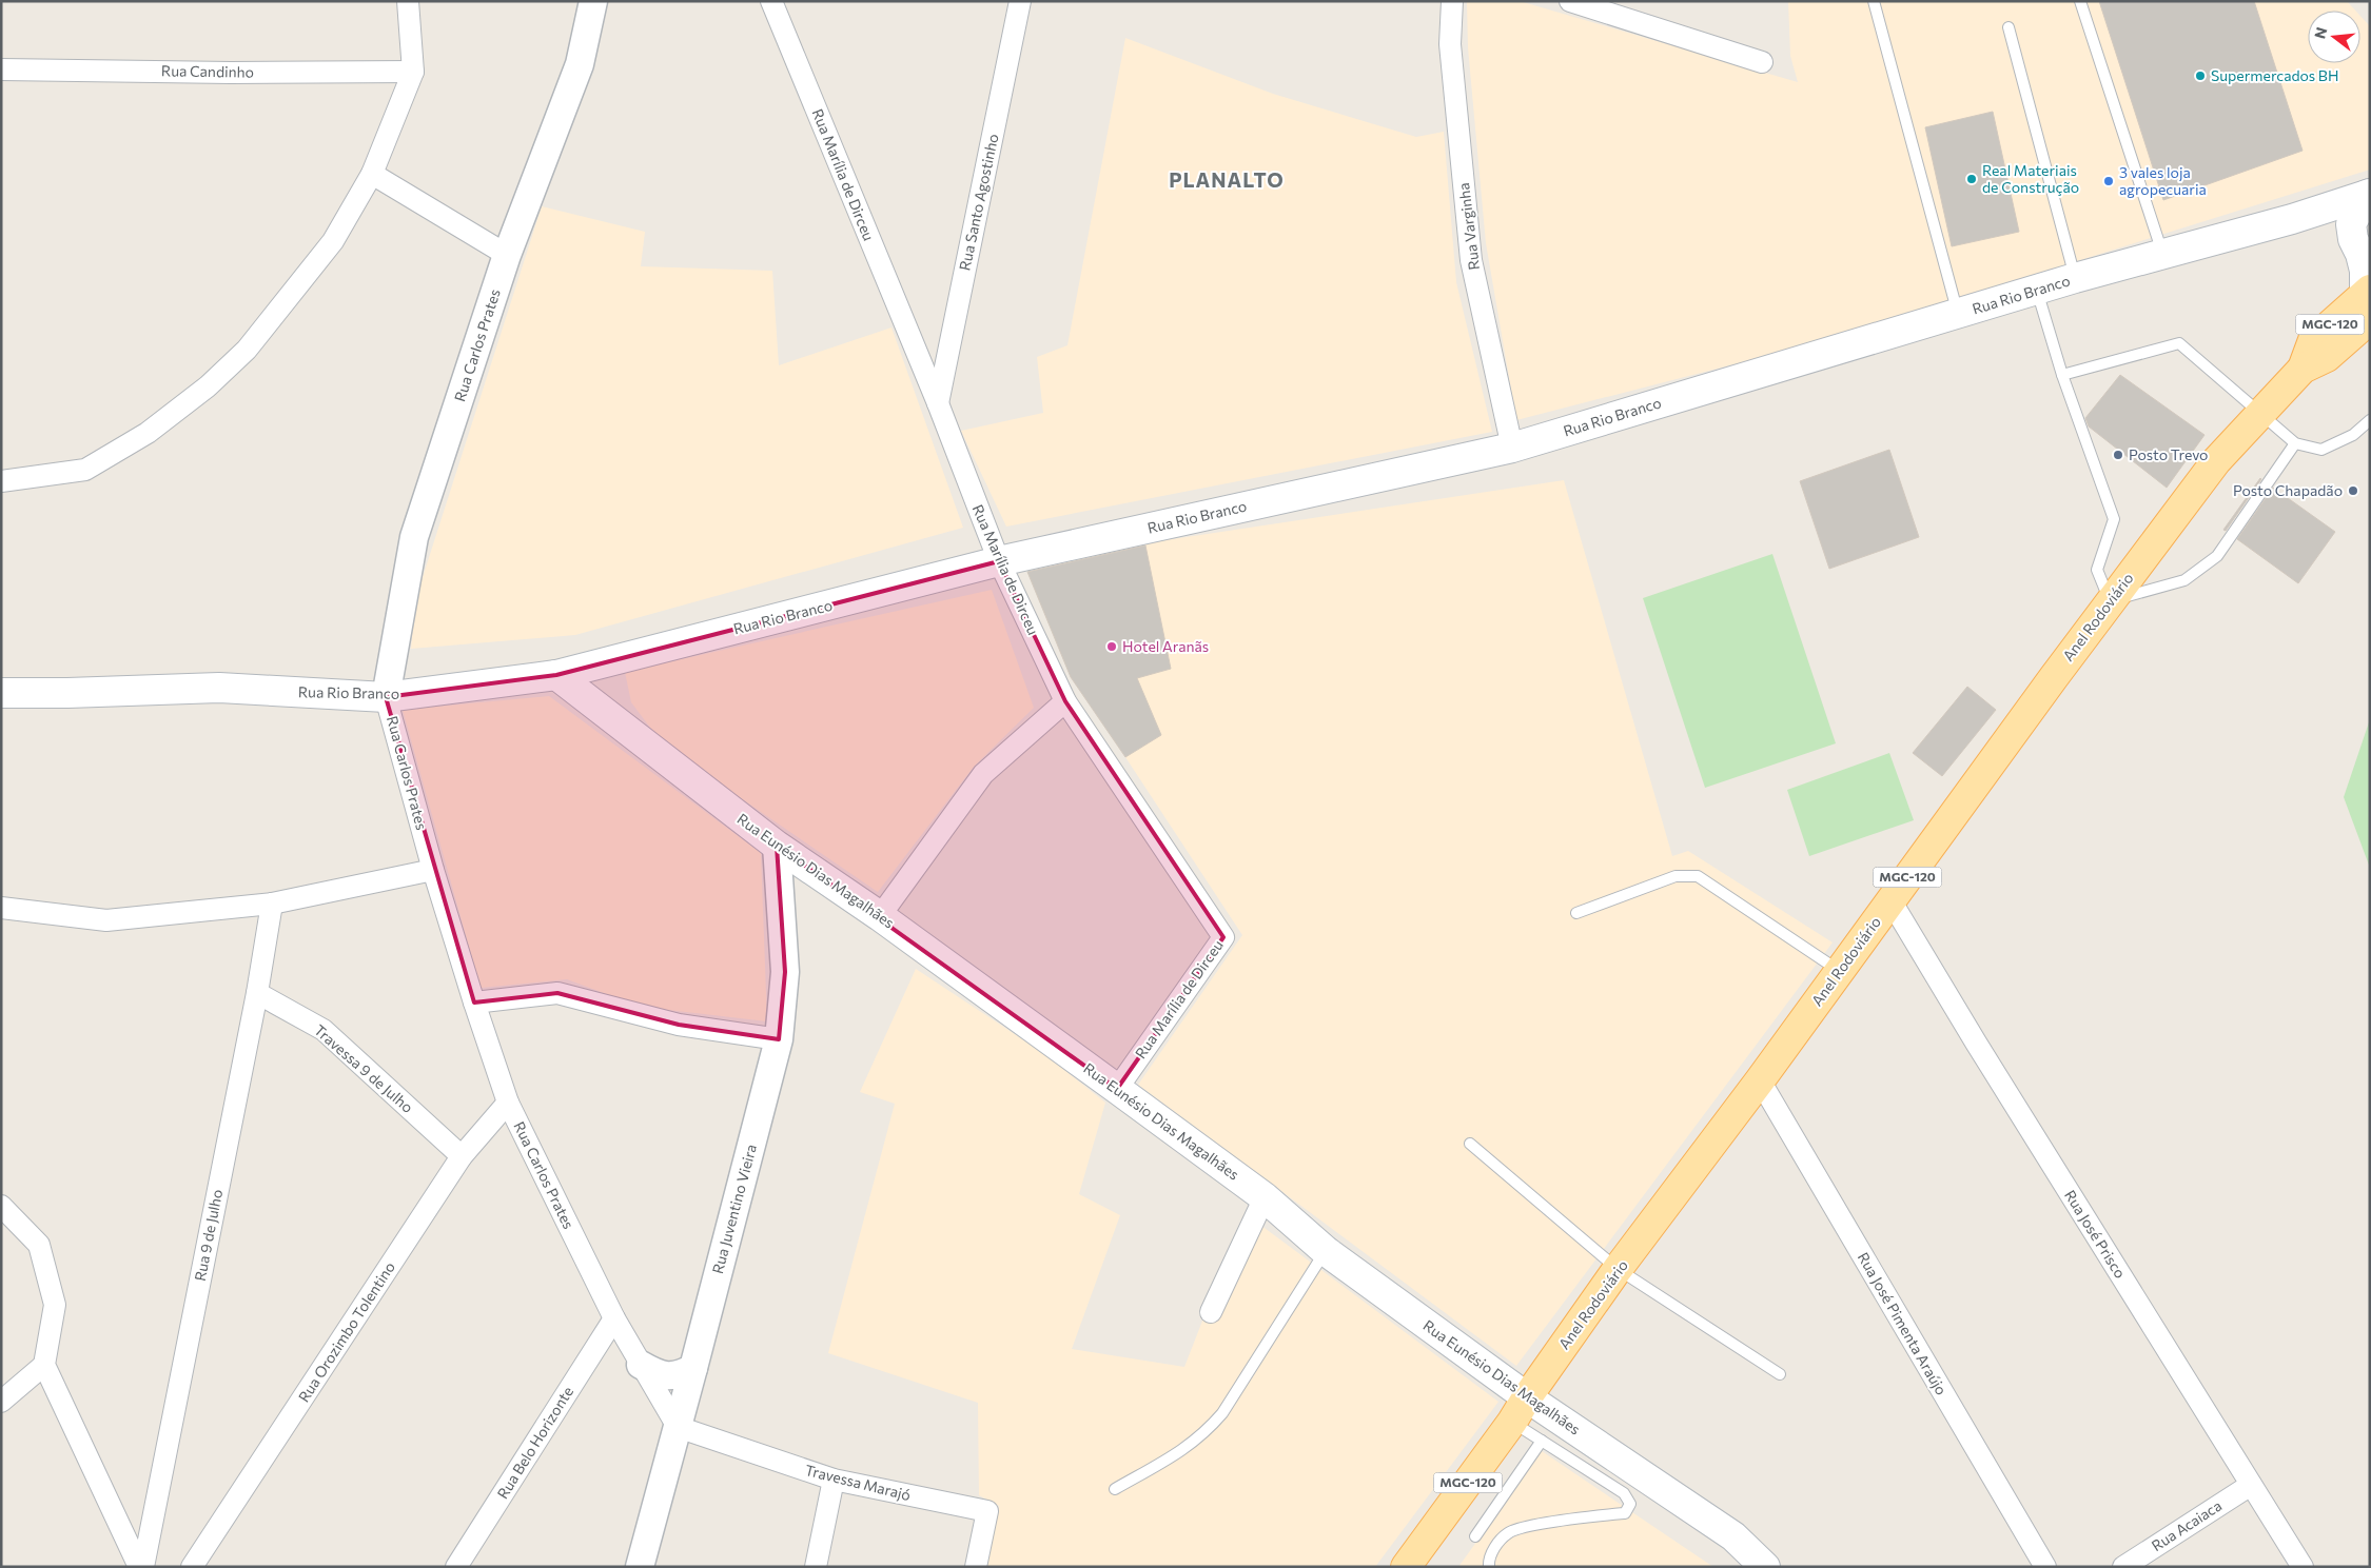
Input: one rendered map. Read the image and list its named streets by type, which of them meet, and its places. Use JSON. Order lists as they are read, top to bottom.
{
  "streets": {
    "main road": [
      "Rua Rio Branco",
      "MGC-120",
      "Anel Rodoviário",
      "Rua Eunésio Dias Magalhães"
    ],
    "street": [
      "Rua Candinho",
      "Rua Marília de Dirceu",
      "Rua Santo Agostinho",
      "Rua Varginha",
      "Rua Carlos Prates",
      "Travessa 9 de Julho",
      "Rua Juventino Vieira",
      "Rua José Prisco",
      "Rua 9 de Julho",
      "Rua José Pimenta Araújo",
      "Rua Orozimbo Tolentino",
      "Rua Belo Horizonte",
      "Travessa Marajó",
      "Rua Acaiaca"
    ]
  },
  "crossings": [
    ["Rua Marília de Dirceu", "Rua Santo Agostinho"],
    ["Rua Marília de Dirceu", "Rua Rio Branco"],
    ["Rua Marília de Dirceu", "Rua Eunésio Dias Magalhães"],
    ["Rua Varginha", "Rua Rio Branco"],
    ["Rua Rio Branco", "Rua Carlos Prates"],
    ["Rua Rio Branco", "Rua Eunésio Dias Magalhães"],
    ["Rua Carlos Prates", "Rua Juventino Vieira"],
    ["Rua Carlos Prates", "Rua Orozimbo Tolentino"],
    ["Rua Carlos Prates", "Rua Belo Horizonte"],
    ["Rua Carlos Prates", "Travessa Marajó"],
    ["Anel Rodoviário", "Rua Eunésio Dias Magalhães"],
    ["Anel Rodoviário", "Rua José Prisco"],
    ["Anel Rodoviário", "Rua José Pimenta Araújo"],
    ["Rua Eunésio Dias Magalhães", "Rua Juventino Vieira"],
    ["Travessa 9 de Julho", "Rua 9 de Julho"],
    ["Travessa 9 de Julho", "Rua Orozimbo Tolentino"],
    ["Rua Juventino Vieira", "Travessa Marajó"],
    ["Rua José Prisco", "Rua Acaiaca"]
  ],
  "districts": ["PLANALTO"],
  "places": [
    "Supermercados BH",
    "Real Materiais de Construção",
    "3 vales loja agropecuaria",
    "Posto Trevo",
    "Posto Chapadão",
    "Hotel Aranãs"
  ],
  "north": "left"
}
